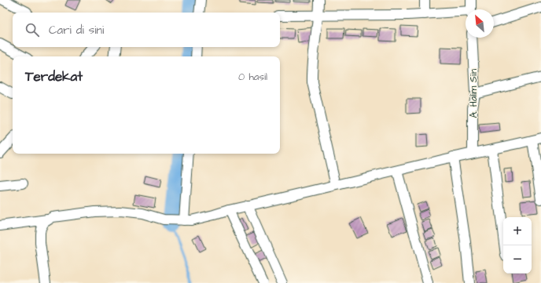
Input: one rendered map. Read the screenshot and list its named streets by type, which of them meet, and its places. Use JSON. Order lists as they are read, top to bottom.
{
  "streets": {
    "street": ["A. Halim Siin"]
  },
  "north": "top left",
  "page": {
    "search": "Cari di sini",
    "heading": ["Terdekat", "0 hasil"],
    "map_buttons": ["+", "−"]
  }
}
